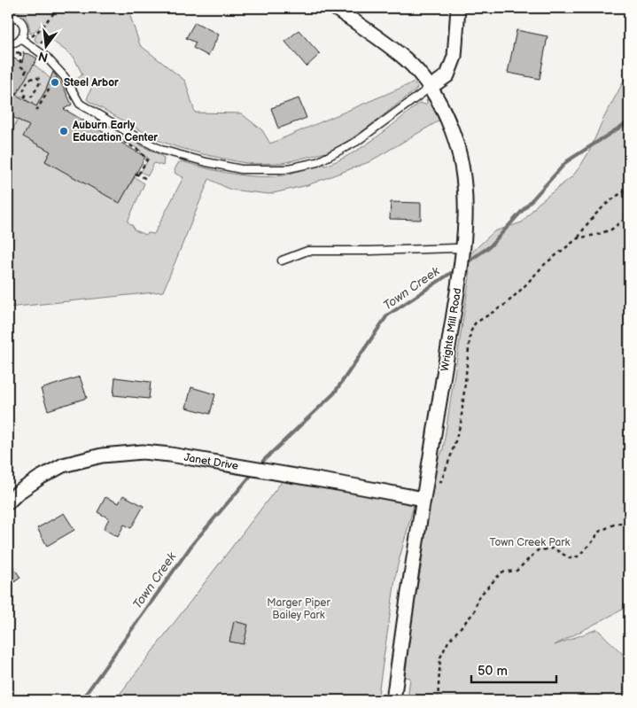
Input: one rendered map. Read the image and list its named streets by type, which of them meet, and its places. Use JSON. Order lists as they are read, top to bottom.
{
  "streets": {
    "street": ["Wrights Mill Road", "Janet Drive"]
  },
  "crossings": [
    ["Wrights Mill Road", "Janet Drive"]
  ],
  "water": ["Town Creek"],
  "parks": ["Town Creek Park", "Marger Piper Bailey Park"],
  "places": ["Steel Arbor", "Auburn Early Education Center"],
  "scale_bar": "50 m",
  "north": "bottom"
}
